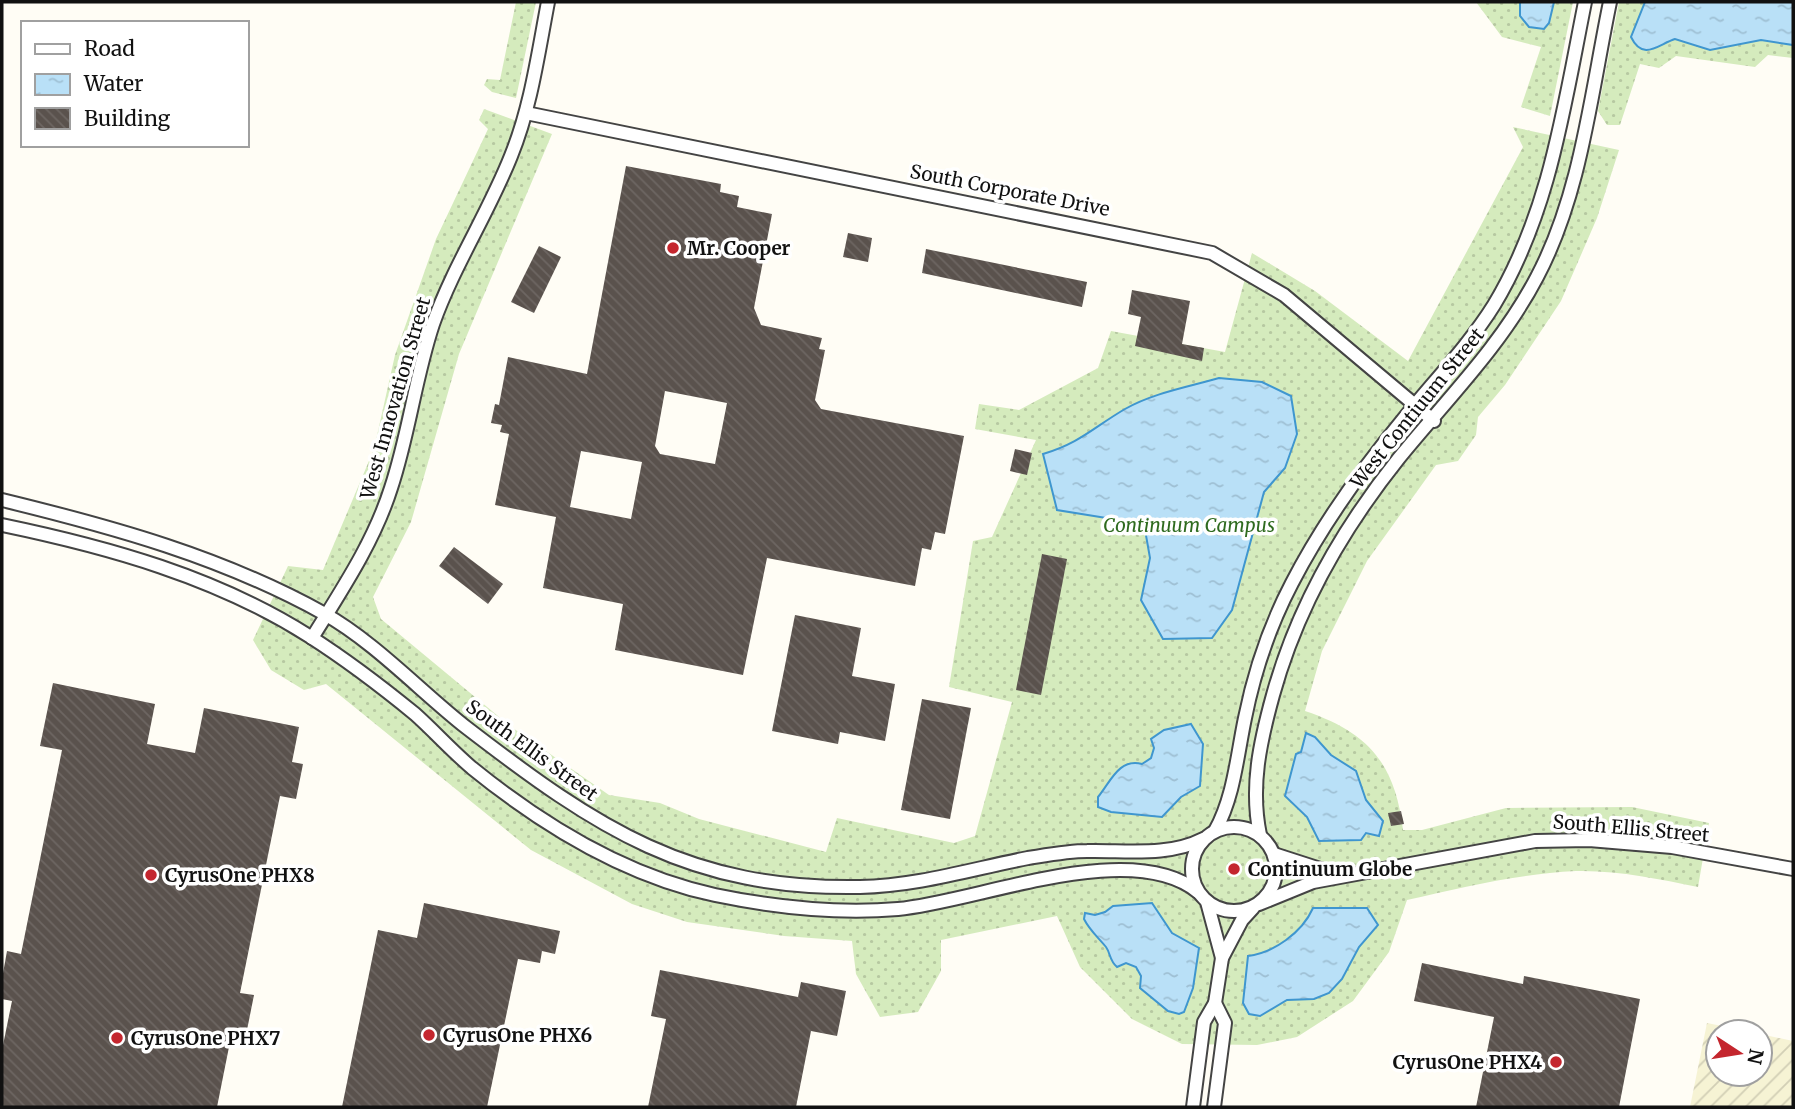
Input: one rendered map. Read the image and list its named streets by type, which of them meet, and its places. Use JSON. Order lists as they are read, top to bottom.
{
  "streets": {
    "street": [
      "South Corporate Drive",
      "West Innovation Street",
      "West Contiuum Street",
      "South Ellis Street"
    ]
  },
  "crossings": [
    ["South Corporate Drive", "West Innovation Street"],
    ["South Corporate Drive", "West Contiuum Street"],
    ["West Innovation Street", "South Ellis Street"],
    ["West Contiuum Street", "South Ellis Street"]
  ],
  "parks": ["Continuum Campus"],
  "places": [
    "Mr. Cooper",
    "Continuum Globe",
    "CyrusOne PHX8",
    "CyrusOne PHX6",
    "CyrusOne PHX7",
    "CyrusOne PHX4"
  ],
  "legend": ["Road", "Water", "Building"],
  "north": "right"
}
